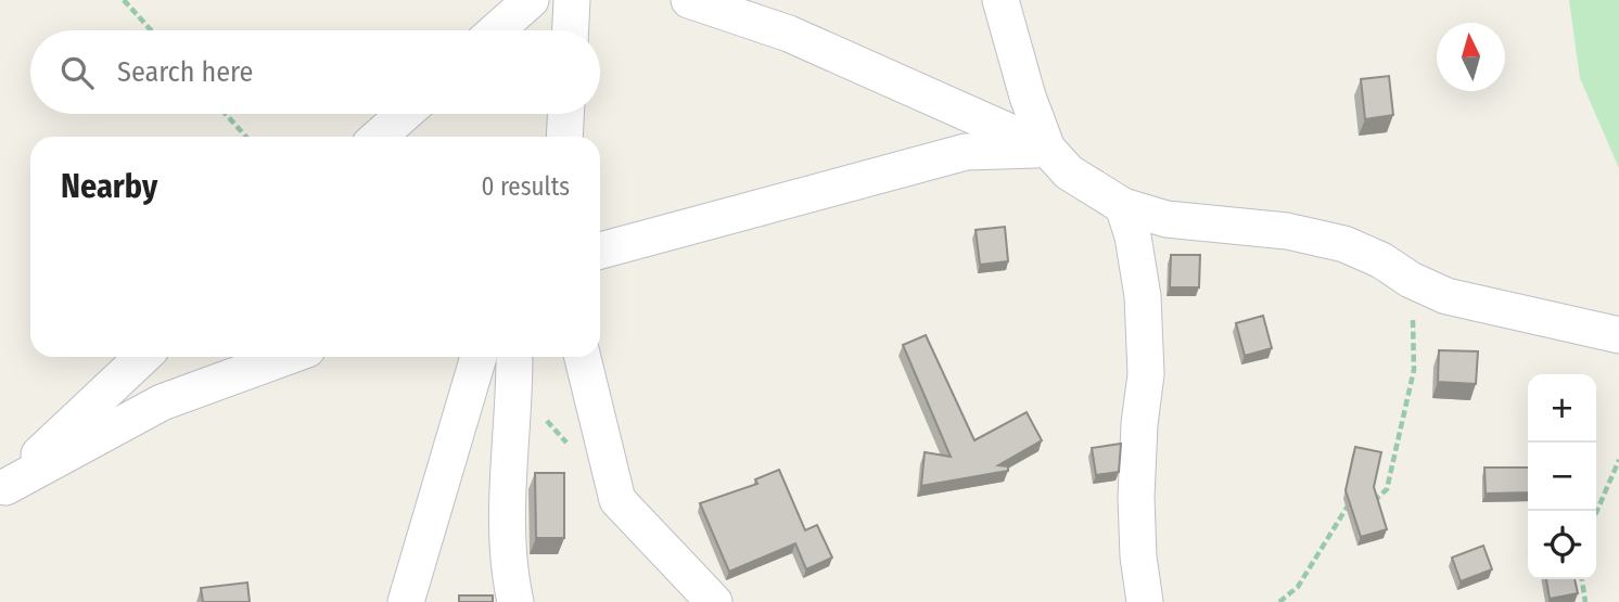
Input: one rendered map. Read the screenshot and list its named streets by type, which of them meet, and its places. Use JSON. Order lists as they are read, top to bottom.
{
  "north": "top",
  "page": {
    "search": "Search here",
    "heading": ["Nearby", "0 results"],
    "map_buttons": ["+", "−"]
  }
}
